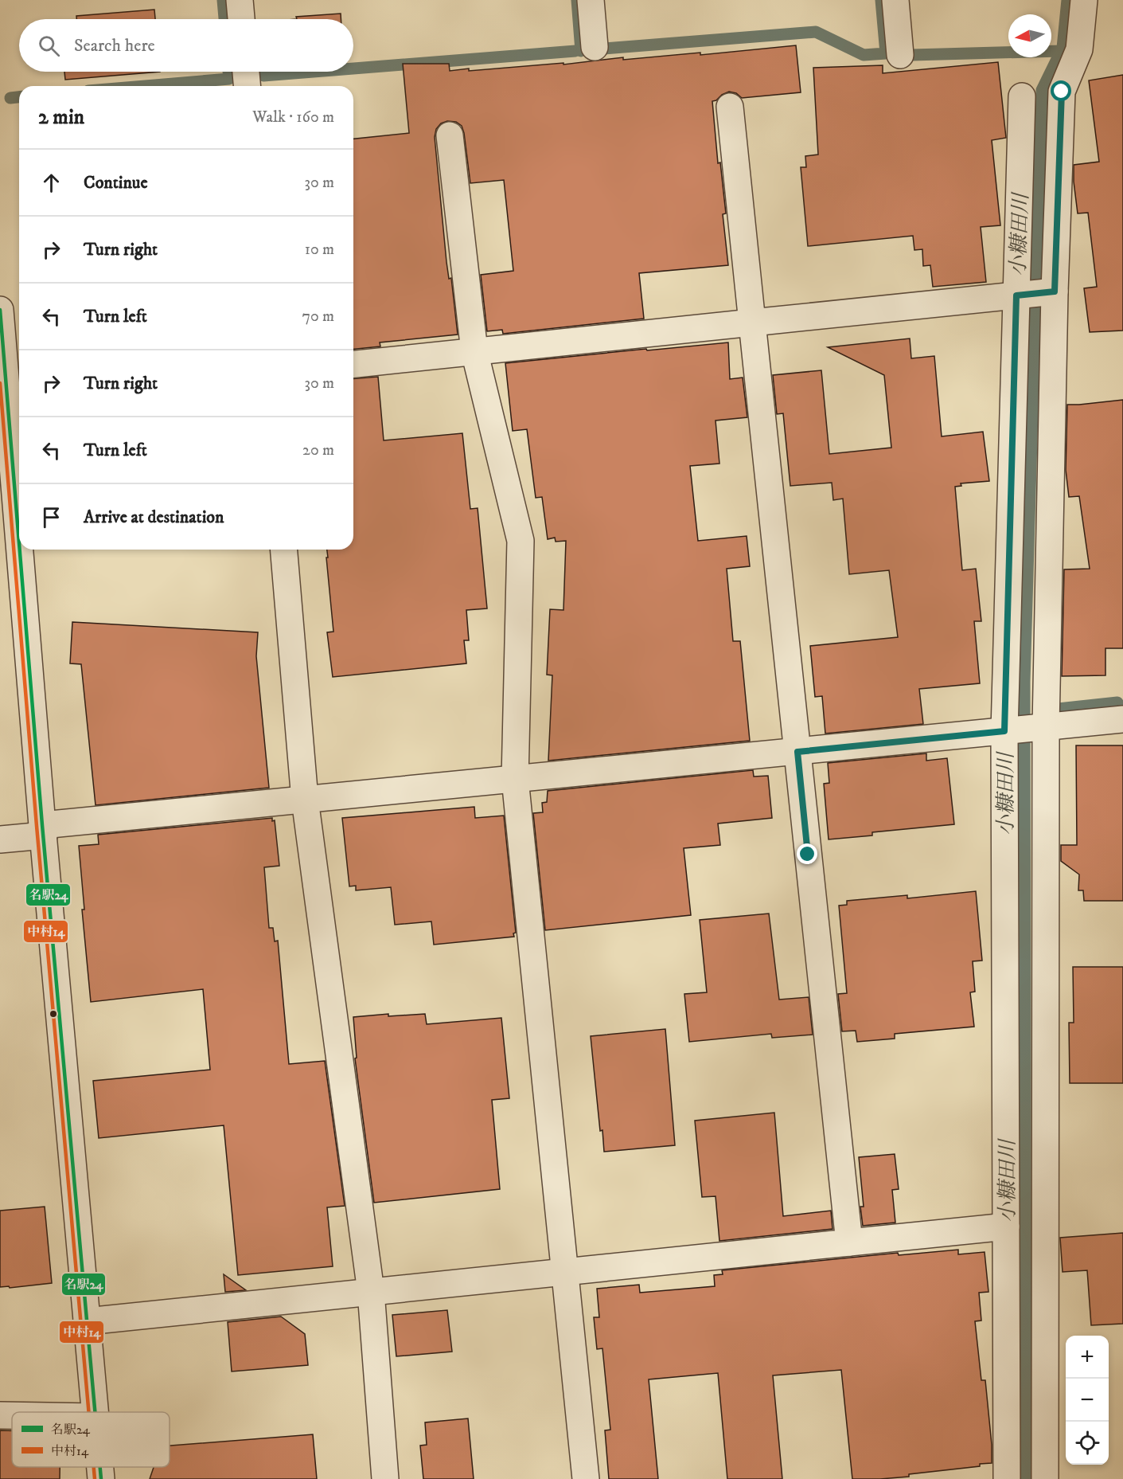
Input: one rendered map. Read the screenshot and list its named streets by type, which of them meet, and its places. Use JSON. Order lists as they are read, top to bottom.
{
  "water": ["小糠田川"],
  "lines": ["transit line 名駅24", "transit line 中村14"],
  "legend": ["名駅24", "中村14"],
  "north": "left",
  "page": {
    "search": "Search here",
    "heading": ["2 min", "Walk · 160 m"],
    "list": [
      ["Continue", "30 m"],
      ["Turn right", "10 m"],
      ["Turn left", "70 m"],
      ["Turn right", "30 m"],
      ["Turn left", "20 m"],
      "Arrive at destination"
    ],
    "map_buttons": ["+", "−"]
  }
}
